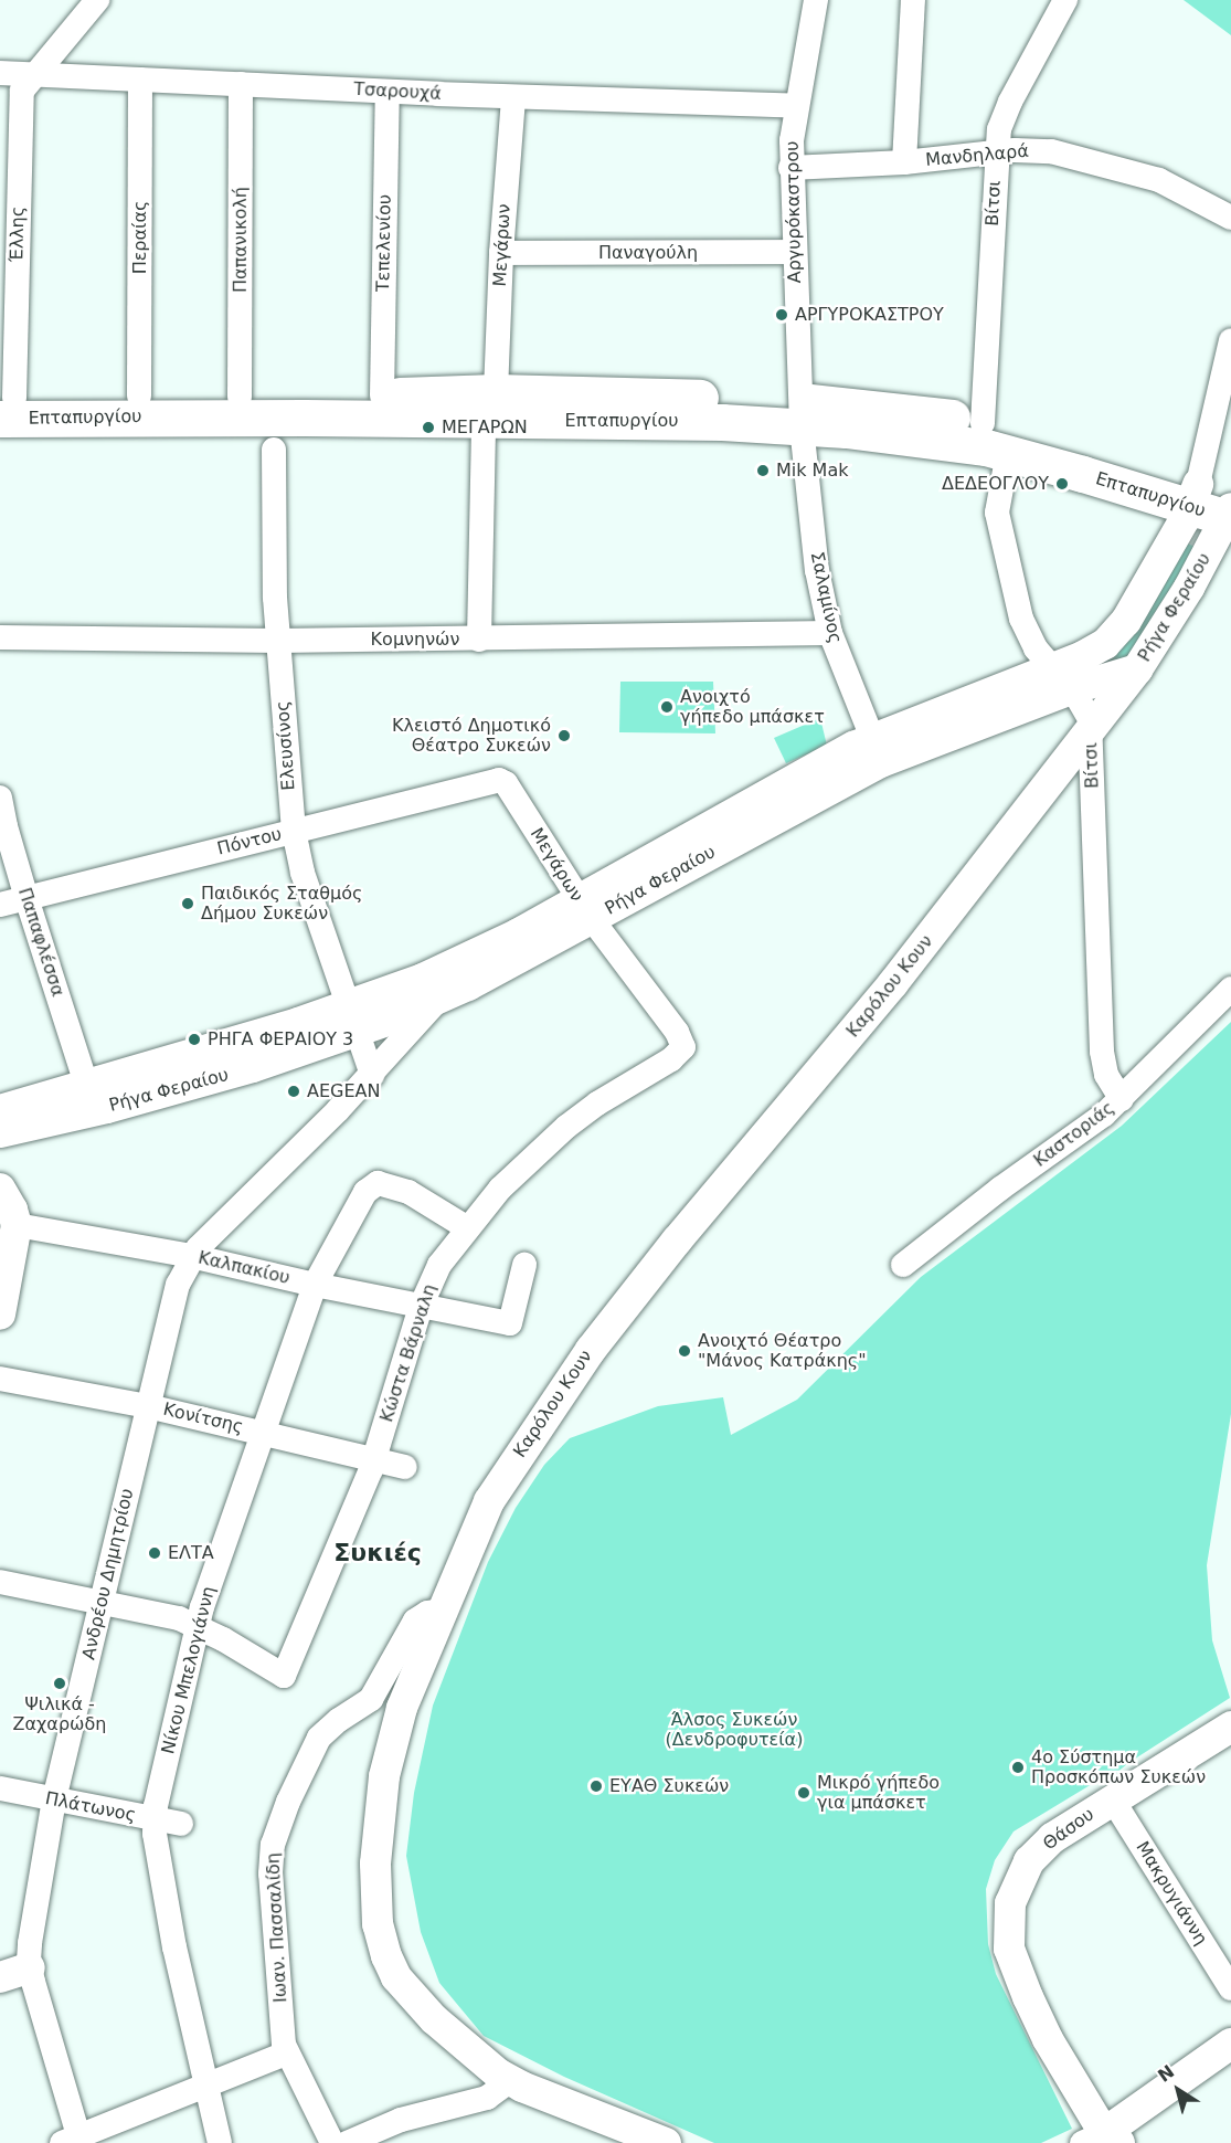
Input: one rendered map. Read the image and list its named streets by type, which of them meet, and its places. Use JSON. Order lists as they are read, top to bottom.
{
  "streets": {
    "main road": ["Επταπυργίου"],
    "street": [
      "Τσαρουχά",
      "Μανδηλαρά",
      "Βίτσι",
      "Αργυρόκαστρου",
      "Έλλης",
      "Περαίας",
      "Παπανικολή",
      "Τεπελενίου",
      "Μεγάρων",
      "Παναγούλη",
      "Σαλαμίνος",
      "Ρήγα Φεραίου",
      "Κομνηνών",
      "Ελευσίνος",
      "Πόντου",
      "Παπαφλέσσα",
      "Καρόλου Κουν",
      "Καστοριάς",
      "Καλπακίου",
      "Κώστα Βάρναλη",
      "Κονίτσης",
      "Ανδρέου Δημητρίου",
      "Νίκου Μπελογιάννη",
      "Πλάτωνος",
      "Θάσου",
      "Μακρυγιάννη",
      "Ιωαν. Πασσαλίδη"
    ]
  },
  "crossings": [
    ["Τσαρουχά", "Αργυρόκαστρου"],
    ["Τσαρουχά", "Έλλης"],
    ["Τσαρουχά", "Περαίας"],
    ["Τσαρουχά", "Παπανικολή"],
    ["Τσαρουχά", "Τεπελενίου"],
    ["Τσαρουχά", "Μεγάρων"],
    ["Μανδηλαρά", "Βίτσι"],
    ["Μανδηλαρά", "Αργυρόκαστρου"],
    ["Βίτσι", "Επταπυργίου"],
    ["Βίτσι", "Ρήγα Φεραίου"],
    ["Βίτσι", "Καρόλου Κουν"],
    ["Βίτσι", "Καστοριάς"],
    ["Αργυρόκαστρου", "Παναγούλη"],
    ["Αργυρόκαστρου", "Επταπυργίου"],
    ["Αργυρόκαστρου", "Σαλαμίνος"],
    ["Έλλης", "Επταπυργίου"],
    ["Περαίας", "Επταπυργίου"],
    ["Παπανικολή", "Επταπυργίου"],
    ["Τεπελενίου", "Επταπυργίου"],
    ["Μεγάρων", "Παναγούλη"],
    ["Μεγάρων", "Επταπυργίου"],
    ["Μεγάρων", "Ρήγα Φεραίου"],
    ["Μεγάρων", "Κομνηνών"],
    ["Μεγάρων", "Πόντου"],
    ["Μεγάρων", "Κώστα Βάρναλη"],
    ["Επταπυργίου", "Σαλαμίνος"],
    ["Επταπυργίου", "Ρήγα Φεραίου"],
    ["Σαλαμίνος", "Ρήγα Φεραίου"],
    ["Σαλαμίνος", "Κομνηνών"],
    ["Ρήγα Φεραίου", "Ελευσίνος"],
    ["Ρήγα Φεραίου", "Παπαφλέσσα"],
    ["Ρήγα Φεραίου", "Καρόλου Κουν"],
    ["Ρήγα Φεραίου", "Ανδρέου Δημητρίου"],
    ["Κομνηνών", "Ελευσίνος"],
    ["Ελευσίνος", "Πόντου"],
    ["Πόντου", "Παπαφλέσσα"],
    ["Καρόλου Κουν", "Ιωαν. Πασσαλίδη"],
    ["Καλπακίου", "Κώστα Βάρναλη"],
    ["Καλπακίου", "Ανδρέου Δημητρίου"],
    ["Καλπακίου", "Νίκου Μπελογιάννη"],
    ["Κώστα Βάρναλη", "Κονίτσης"],
    ["Κώστα Βάρναλη", "Νίκου Μπελογιάννη"],
    ["Κονίτσης", "Ανδρέου Δημητρίου"],
    ["Κονίτσης", "Νίκου Μπελογιάννη"],
    ["Ανδρέου Δημητρίου", "Πλάτωνος"],
    ["Νίκου Μπελογιάννη", "Πλάτωνος"],
    ["Θάσου", "Μακρυγιάννη"]
  ],
  "districts": ["Συκιές"],
  "parks": ["Άλσος Συκεών (Δενδροφυτεία)"],
  "places": [
    "ΑΡΓΥΡΟΚΑΣΤΡΟΥ",
    "ΜΕΓΑΡΩΝ",
    "Mik Mak",
    "ΔΕΔΕΟΓΛΟΥ",
    "Ανοιχτό γήπεδο μπάσκετ",
    "Κλειστό Δημοτικό Θέατρο Συκεών",
    "Παιδικός Σταθμός Δήμου Συκεών",
    "ΡΗΓΑ ΦΕΡΑΙΟΥ 3",
    "AEGEAN",
    "Ανοιχτό Θέατρο \"Μάνος Κατράκης\"",
    "ΕΛΤΑ",
    "Ψιλικά - Ζαχαρώδη",
    "4ο Σύστημα Προσκόπων Συκεών",
    "ΕΥΑΘ Συκεών",
    "Μικρό γήπεδο για μπάσκετ"
  ],
  "north": "top left"
}
